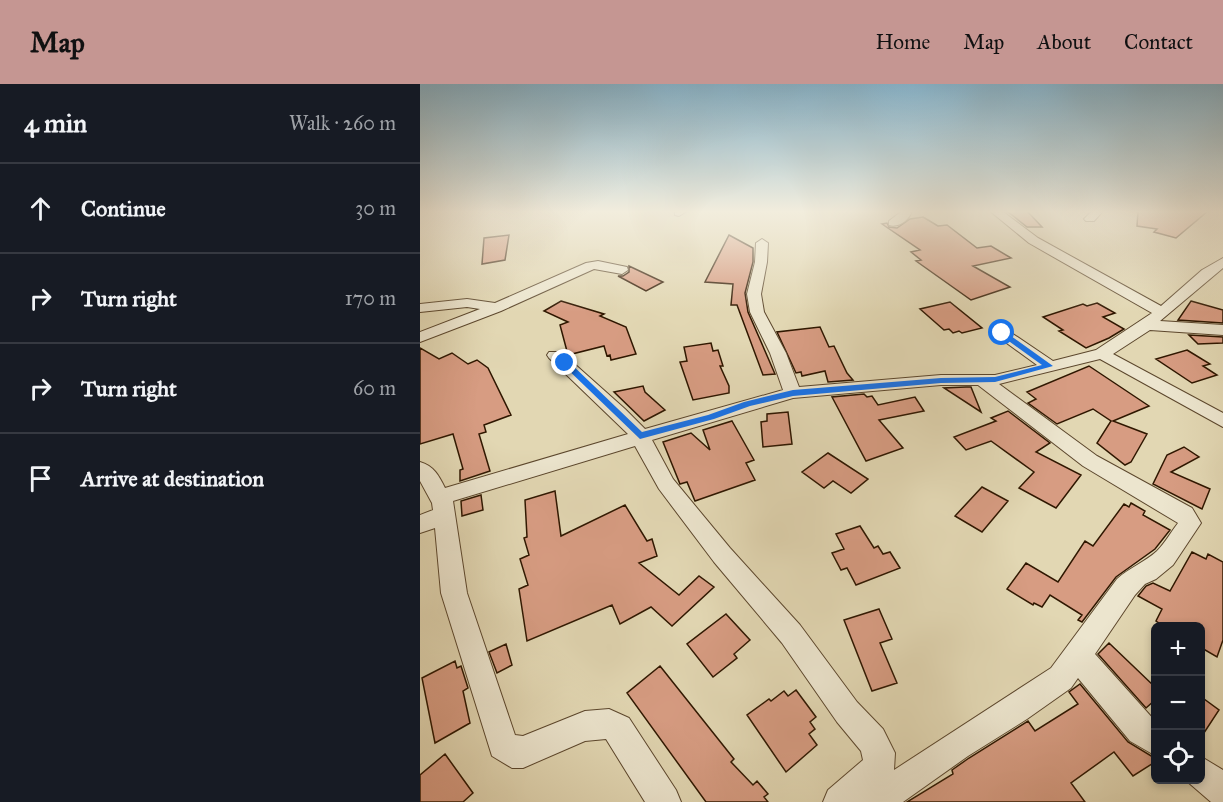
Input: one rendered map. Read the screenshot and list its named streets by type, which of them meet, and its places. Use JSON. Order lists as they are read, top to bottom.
{
  "page": {
    "header": "Map",
    "nav": [
      "Home",
      "Map",
      "About",
      "Contact"
    ],
    "heading": ["4 min", "Walk · 260 m"],
    "list": [
      ["Continue", "30 m"],
      ["Turn right", "170 m"],
      ["Turn right", "60 m"],
      "Arrive at destination"
    ],
    "map_buttons": ["+", "−"]
  }
}
